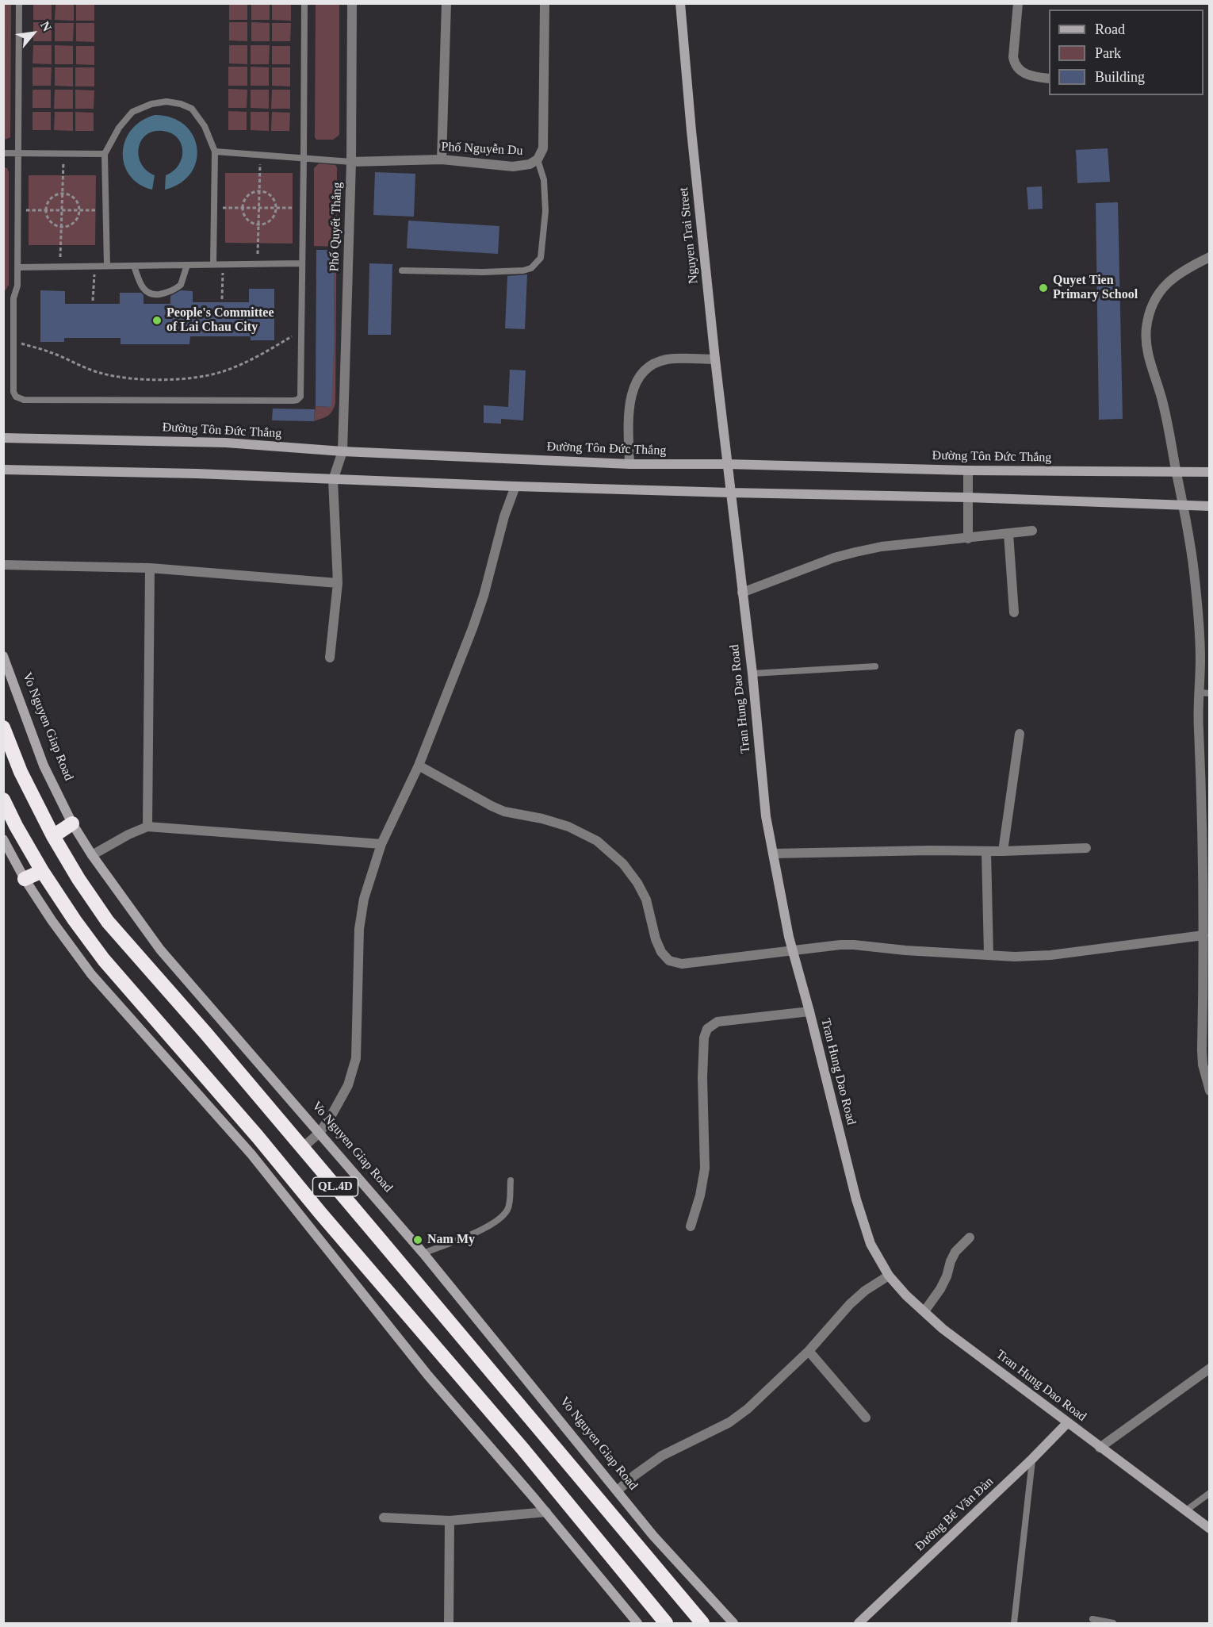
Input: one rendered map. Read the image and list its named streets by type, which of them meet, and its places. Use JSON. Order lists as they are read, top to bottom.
{
  "streets": {
    "highway": ["QL.4D"],
    "street": [
      "Phố Nguyễn Du",
      "Phố Quyết Thắng",
      "Nguyen Trai Street",
      "Đường Tôn Đức Thắng",
      "Tran Hung Dao Road",
      "Vo Nguyen Giap Road",
      "Đường Bế Văn Đàn"
    ]
  },
  "crossings": [
    ["Phố Nguyễn Du", "Phố Quyết Thắng"],
    ["Phố Quyết Thắng", "Đường Tôn Đức Thắng"],
    ["Nguyen Trai Street", "Đường Tôn Đức Thắng"],
    ["Nguyen Trai Street", "Tran Hung Dao Road"],
    ["Đường Tôn Đức Thắng", "Tran Hung Dao Road"],
    ["Tran Hung Dao Road", "Đường Bế Văn Đàn"]
  ],
  "places": ["Quyet Tien Primary School", "People's Committee of Lai Chau City", "Nam My"],
  "legend": ["Road", "Park", "Building"],
  "north": "top right"
}
